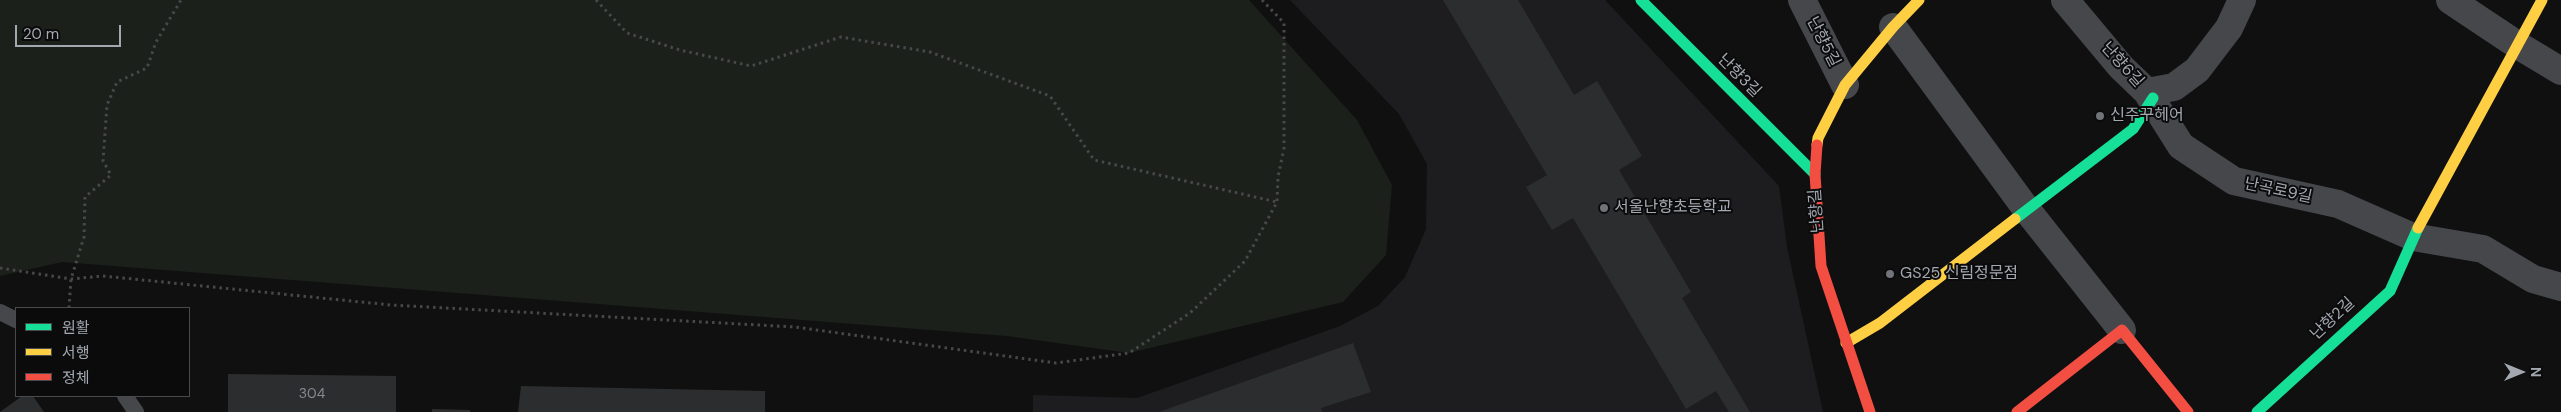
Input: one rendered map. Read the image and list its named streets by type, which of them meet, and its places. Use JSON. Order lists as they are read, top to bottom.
{
  "streets": {
    "street": [
      "난향5길",
      "난향6길",
      "난향3길",
      "난곡로9길",
      "난향길",
      "난향2길"
    ]
  },
  "crossings": [
    ["난향5길", "난향길"],
    ["난향6길", "난곡로9길"],
    ["난향3길", "난향길"],
    ["난곡로9길", "난향2길"]
  ],
  "places": ["신주꾸헤어", "서울난향초등학교", "GS25 신림정문점"],
  "house_numbers": ["304"],
  "legend": ["원활", "서행", "정체"],
  "scale_bar": "20 m",
  "north": "right"
}
